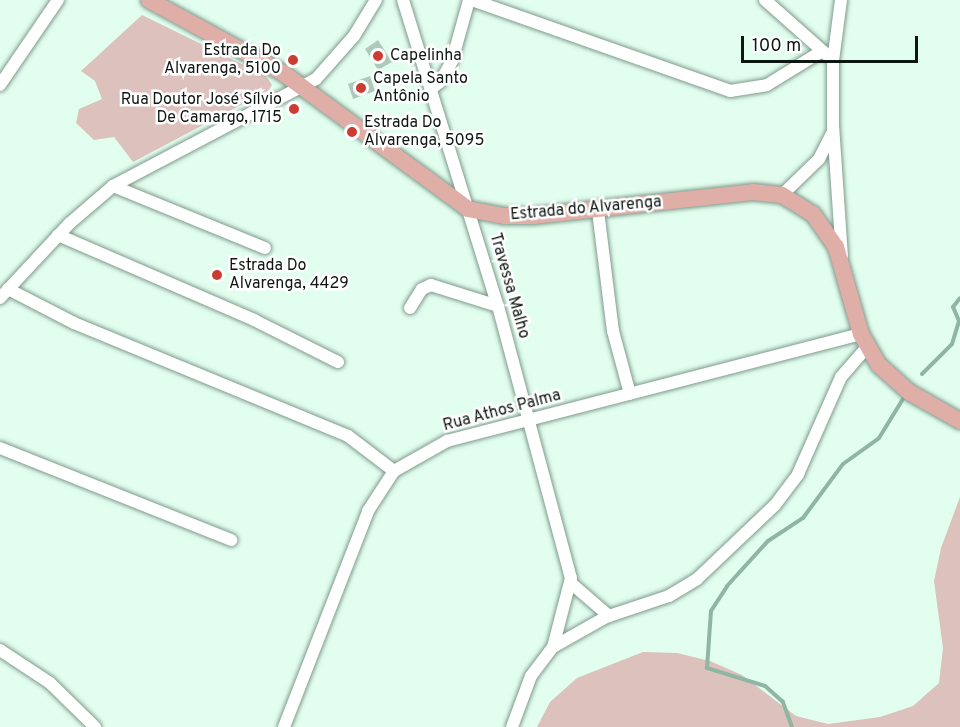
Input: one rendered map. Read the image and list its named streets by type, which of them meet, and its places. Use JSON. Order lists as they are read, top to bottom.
{
  "streets": {
    "main road": ["Estrada do Alvarenga"],
    "street": ["Travessa Malho", "Rua Athos Palma"]
  },
  "crossings": [
    ["Estrada do Alvarenga", "Travessa Malho"],
    ["Estrada do Alvarenga", "Rua Athos Palma"],
    ["Travessa Malho", "Rua Athos Palma"]
  ],
  "places": [
    "Capelinha",
    "Estrada Do Alvarenga, 5100",
    "Capela Santo Antônio",
    "Rua Doutor José Sílvio De Camargo, 1715",
    "Estrada Do Alvarenga, 5095",
    "Estrada Do Alvarenga, 4429"
  ],
  "scale_bar": "100 m"
}
